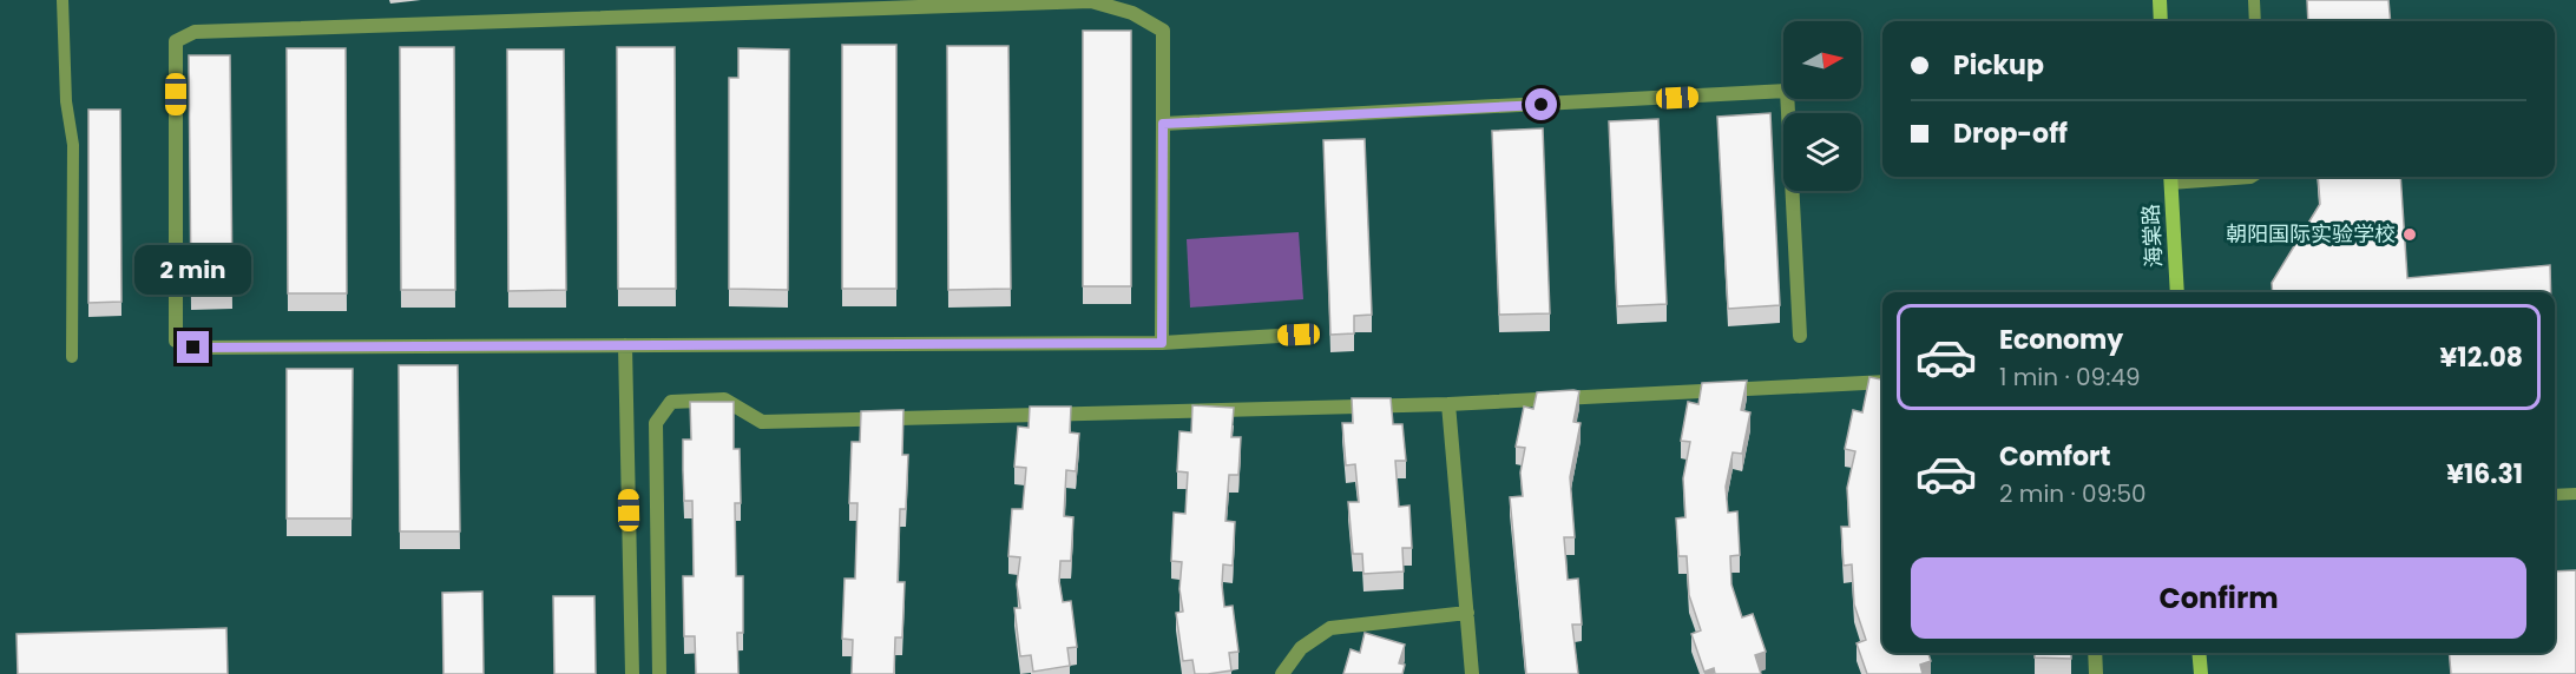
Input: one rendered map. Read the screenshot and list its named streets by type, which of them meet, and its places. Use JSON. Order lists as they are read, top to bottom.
{
  "streets": {
    "street": ["海棠路"]
  },
  "places": ["朝阳国际实验学校"],
  "north": "right",
  "page": {
    "banner": ["Pickup", "Drop-off"],
    "bubble": "2 min",
    "list": [
      {
        "name": "Economy",
        "note": "1 min · 09:49",
        "value": "¥12.08"
      },
      {
        "name": "Comfort",
        "note": "2 min · 09:50",
        "value": "¥16.31"
      }
    ],
    "buttons": "Confirm"
  }
}
